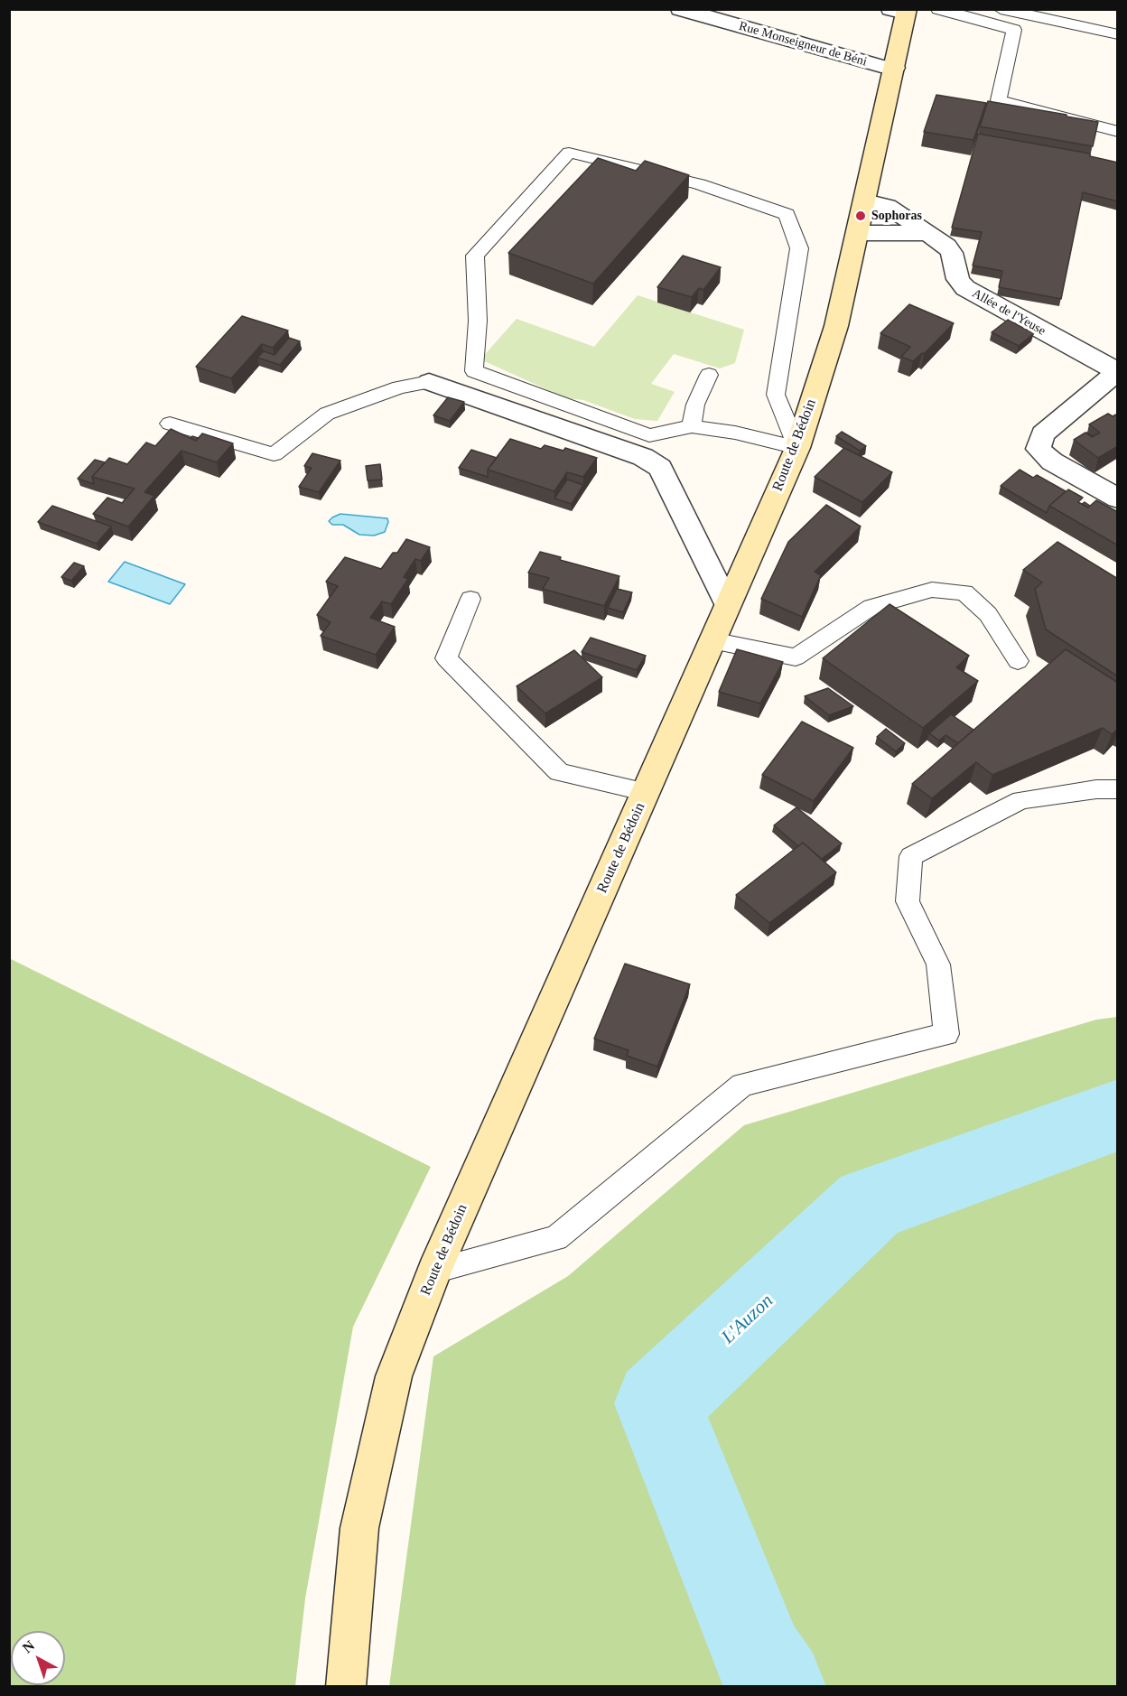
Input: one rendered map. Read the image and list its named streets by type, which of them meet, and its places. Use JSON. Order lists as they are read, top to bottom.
{
  "streets": {
    "main road": ["Route de Bédoin"],
    "street": ["Rue Monseigneur de Béni", "Allée de l'Yeuse"]
  },
  "crossings": [
    ["Rue Monseigneur de Béni", "Route de Bédoin"],
    ["Allée de l'Yeuse", "Route de Bédoin"]
  ],
  "water": ["L'Auzon"],
  "places": ["Sophoras"],
  "north": "top left"
}
